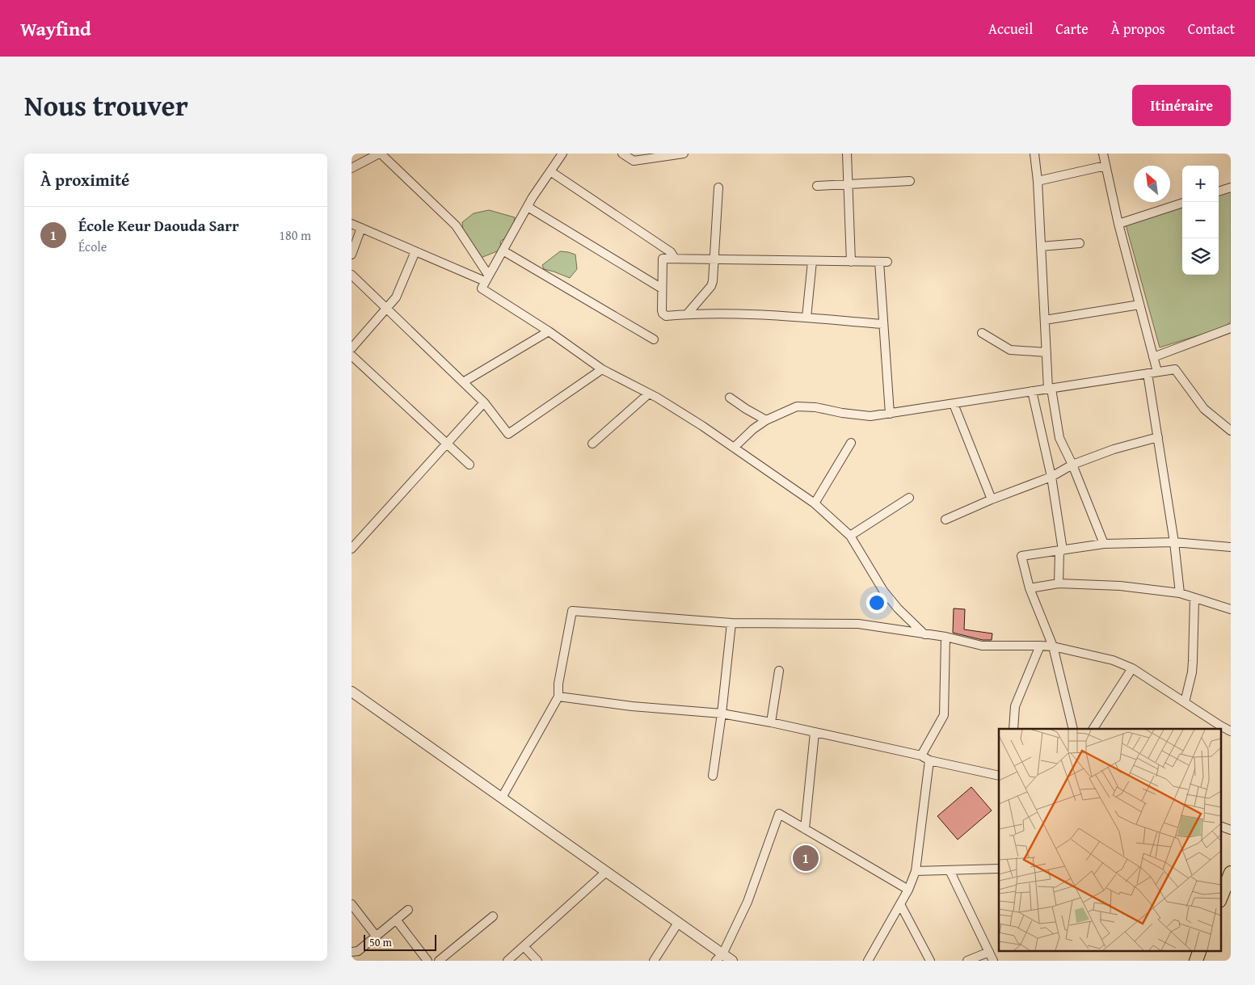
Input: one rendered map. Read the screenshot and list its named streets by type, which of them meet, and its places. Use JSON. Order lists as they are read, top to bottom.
{
  "scale_bar": "50 m",
  "north": "top left",
  "page": {
    "header": "Wayfind",
    "nav": [
      "Accueil",
      "Carte",
      "À propos",
      "Contact"
    ],
    "title": "Nous trouver",
    "buttons": "Itinéraire",
    "heading": "À proximité",
    "map_buttons": ["+", "−"],
    "list": [
      {
        "mark": "1",
        "name": "École Keur Daouda Sarr",
        "note": "École",
        "value": "180 m"
      }
    ],
    "pins": "1",
    "scale": "50 m"
  }
}
